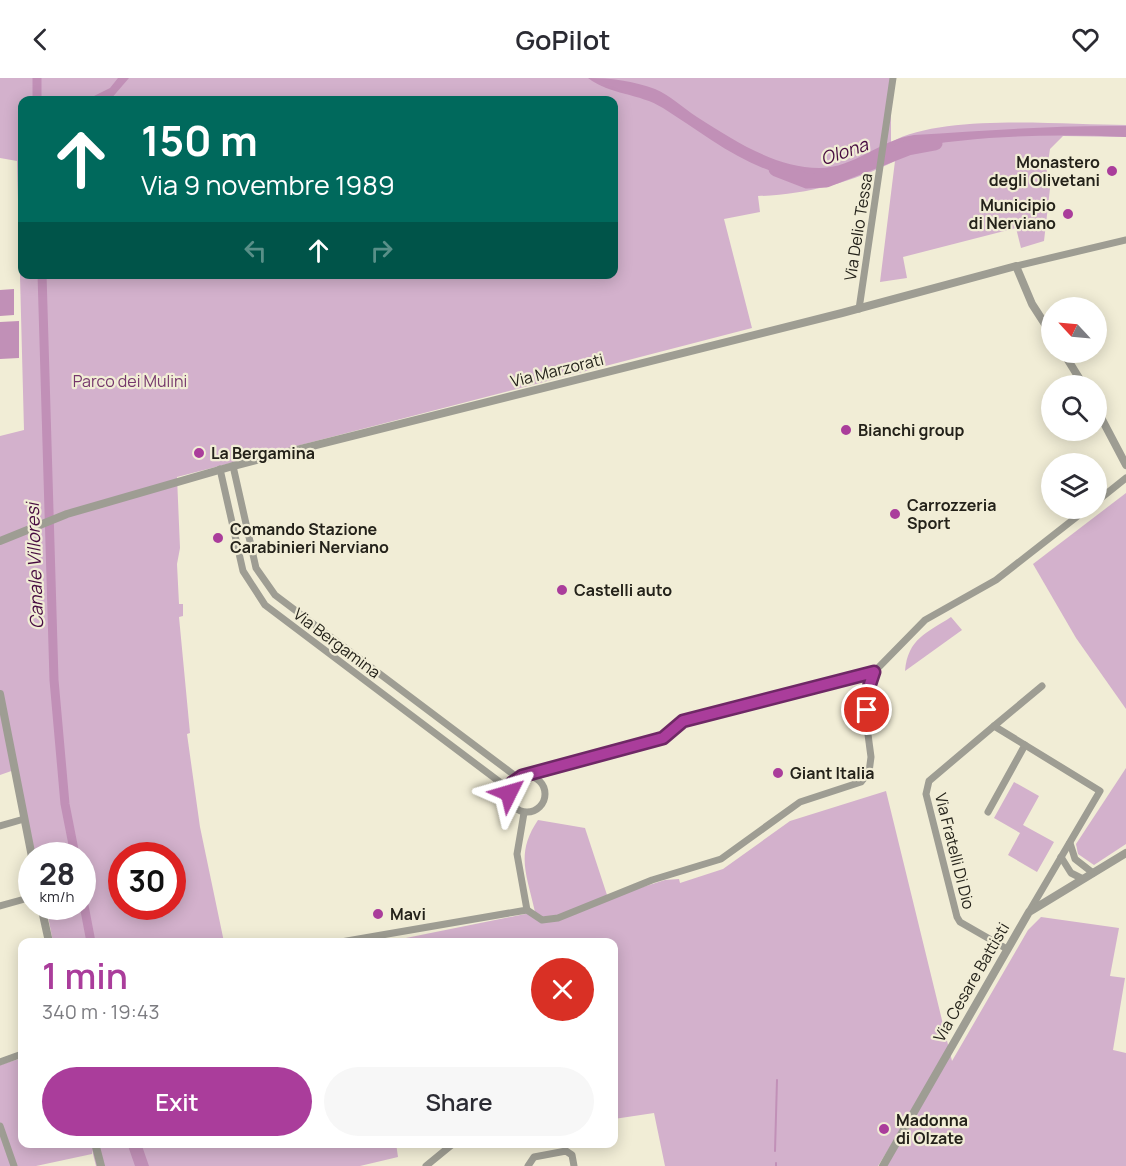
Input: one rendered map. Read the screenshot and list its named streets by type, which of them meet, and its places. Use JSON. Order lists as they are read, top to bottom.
{
  "streets": {
    "street": [
      "Via Delio Tessa",
      "Via Marzorati",
      "Via Bergamina",
      "Via Fratelli Di Dio",
      "Via Cesare Battisti"
    ]
  },
  "crossings": [
    ["Via Delio Tessa", "Via Marzorati"],
    ["Via Marzorati", "Via Bergamina"],
    ["Via Fratelli Di Dio", "Via Cesare Battisti"]
  ],
  "water": ["Olona", "Canale Villoresi"],
  "parks": ["Parco dei Mulini"],
  "places": [
    "Monastero degli Olivetani",
    "Municipio di Nerviano",
    "Bianchi group",
    "La Bergamina",
    "Carrozzeria Sport",
    "Comando Stazione Carabinieri Nerviano",
    "Castelli auto",
    "Giant Italia",
    "Mavi",
    "Madonna di Olzate"
  ],
  "north": "top left",
  "page": {
    "header": "GoPilot",
    "turn": ["150 m", "Via 9 novembre 1989"],
    "speed": "28 km/h",
    "limit": "30",
    "heading": ["1 min", "340 m · 19:43"],
    "buttons": ["Exit", "Share"]
  }
}
